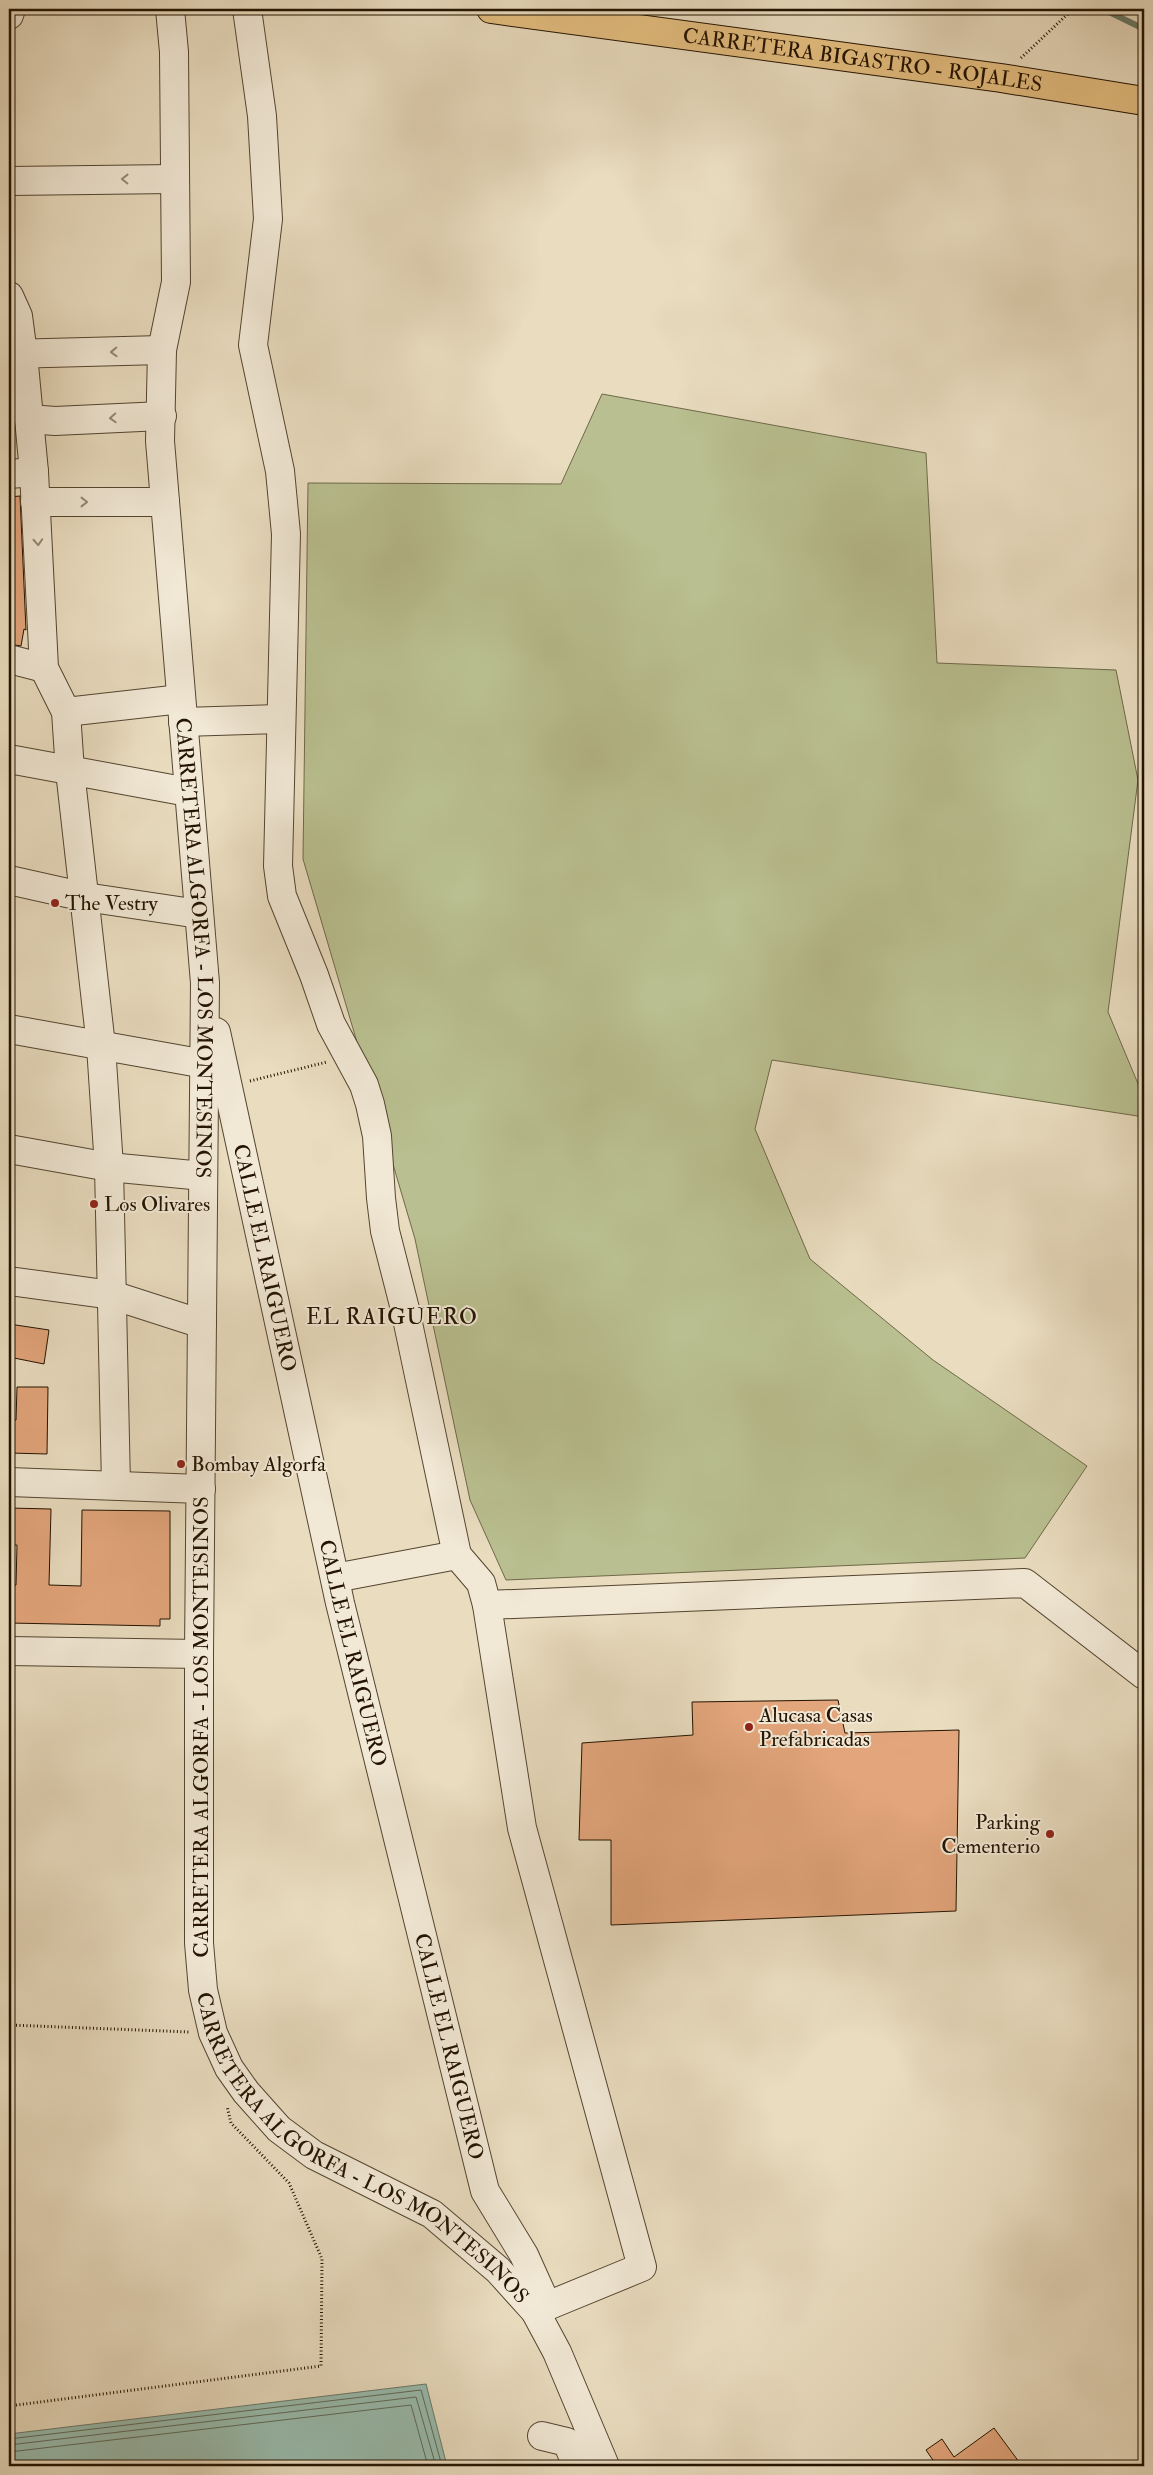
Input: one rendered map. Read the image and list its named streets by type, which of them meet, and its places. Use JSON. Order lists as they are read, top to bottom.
{
  "streets": {
    "main road": ["CARRETERA BIGASTRO - ROJALES"],
    "street": ["CARRETERA ALGORFA - LOS MONTESINOS", "CALLE EL RAIGUERO"]
  },
  "crossings": [
    ["CARRETERA ALGORFA - LOS MONTESINOS", "CALLE EL RAIGUERO"]
  ],
  "districts": ["EL RAIGUERO"],
  "places": [
    "The Vestry",
    "Los Olivares",
    "Bombay Algorfa",
    "Alucasa Casas Prefabricadas",
    "Parking Cementerio"
  ]
}
